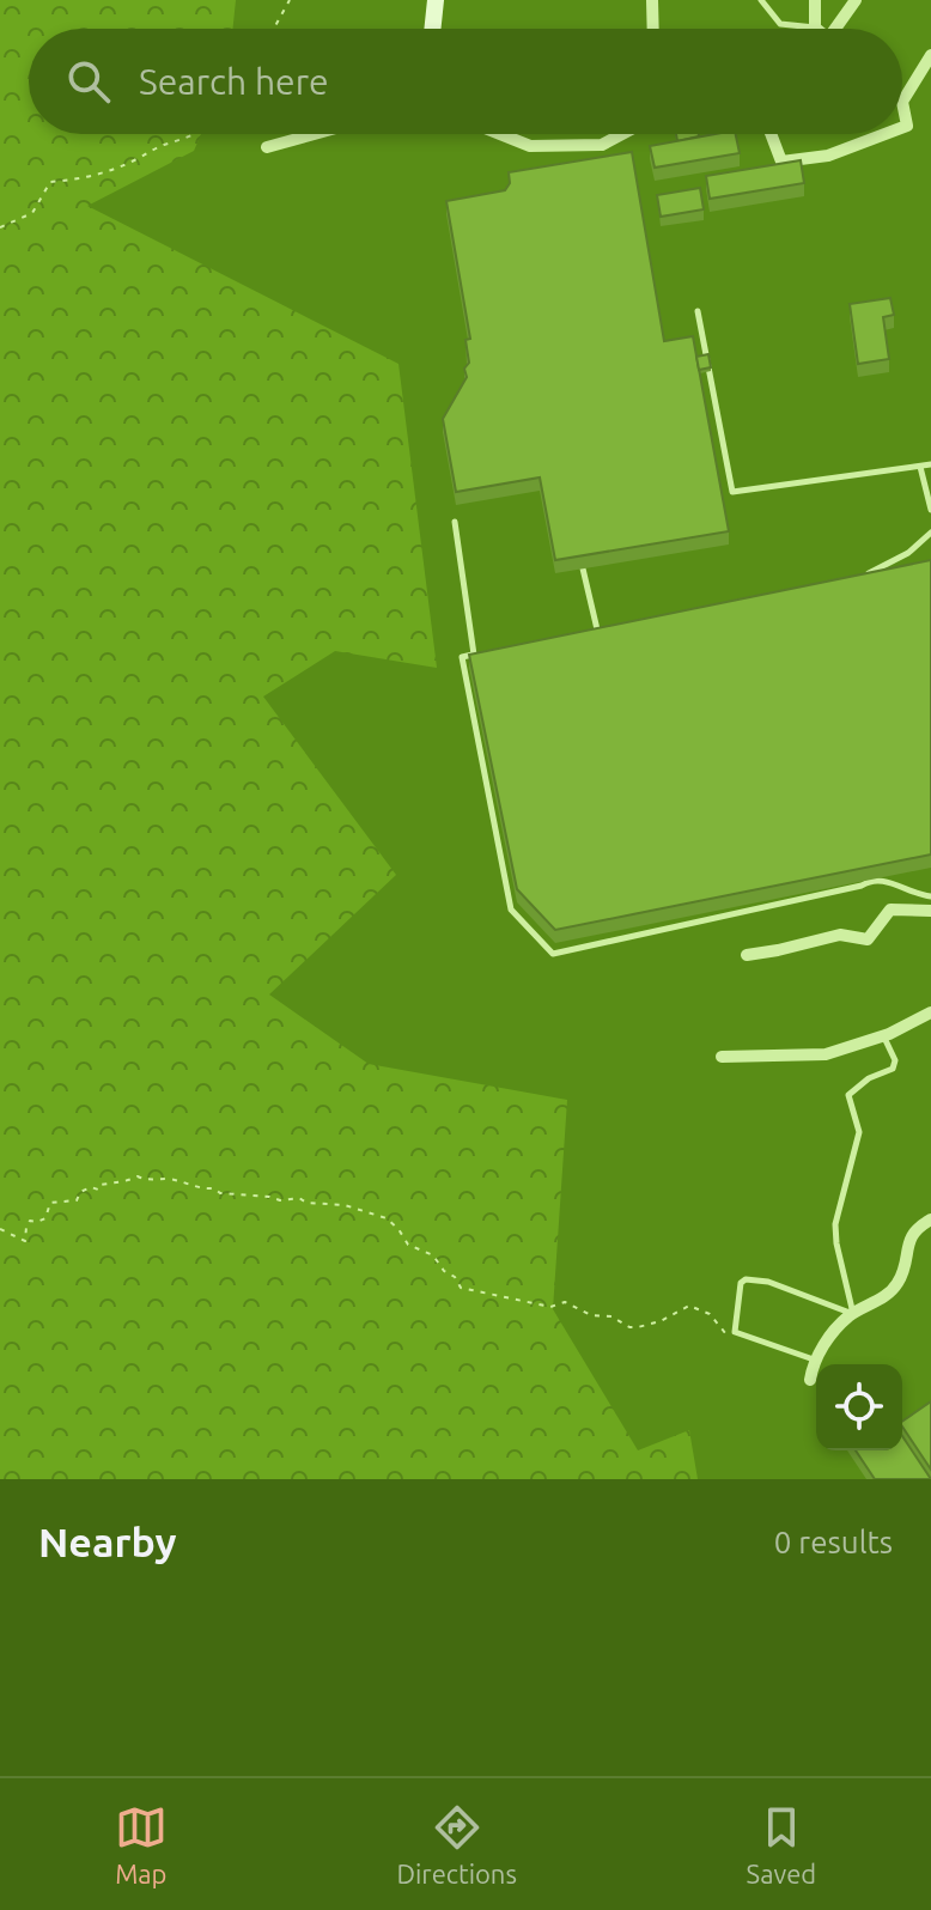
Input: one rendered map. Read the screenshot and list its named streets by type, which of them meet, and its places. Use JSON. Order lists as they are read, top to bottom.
{
  "page": {
    "search": "Search here",
    "heading": ["Nearby", "0 results"],
    "nav": ["Map", "Directions", "Saved"]
  }
}
